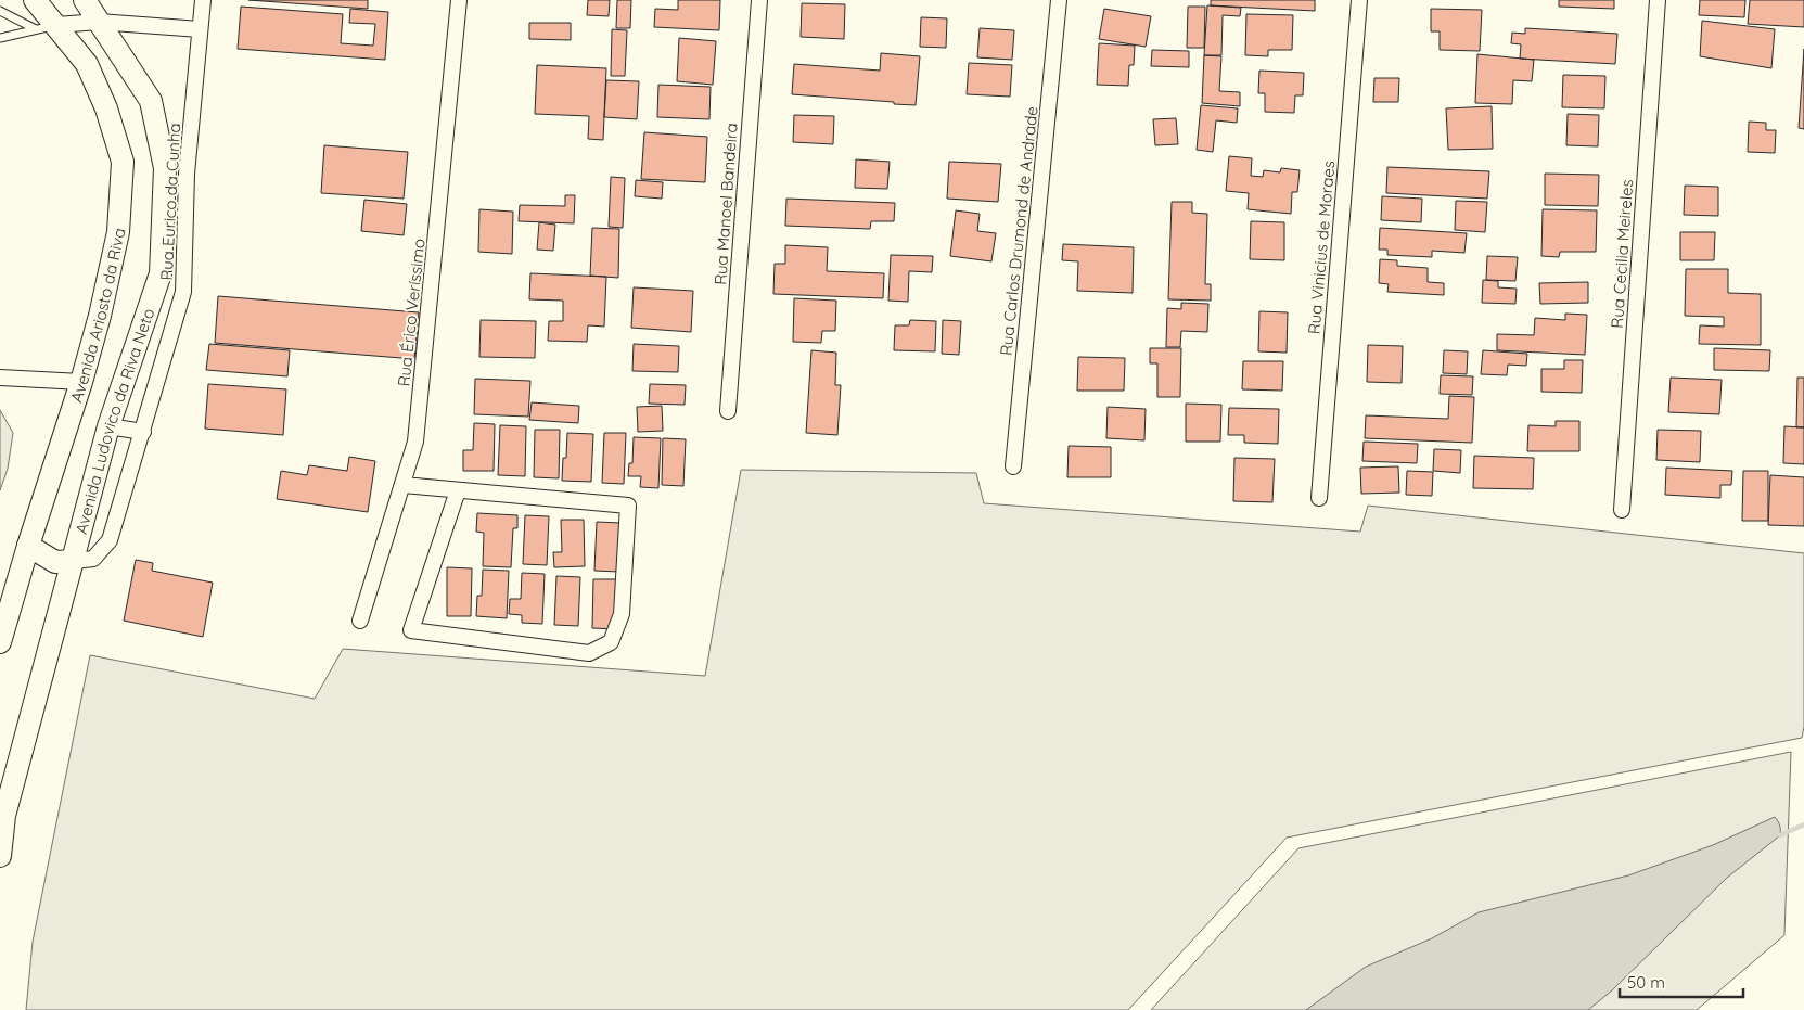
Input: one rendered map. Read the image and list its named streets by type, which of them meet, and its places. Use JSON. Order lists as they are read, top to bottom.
{
  "streets": {
    "street": [
      "Rua Eurico da Cunha",
      "Rua Manoel Bandeira",
      "Rua Carlos Drumond de Andrade",
      "Rua Vinicius de Moraes",
      "Rua Cecilia Meireles",
      "Rua Érico Veríssimo",
      "Avenida Ariosto da Riva",
      "Avenida Ludovico da Riva Neto"
    ]
  },
  "crossings": [
    ["Rua Eurico da Cunha", "Avenida Ludovico da Riva Neto"]
  ],
  "scale_bar": "50 m"
}
